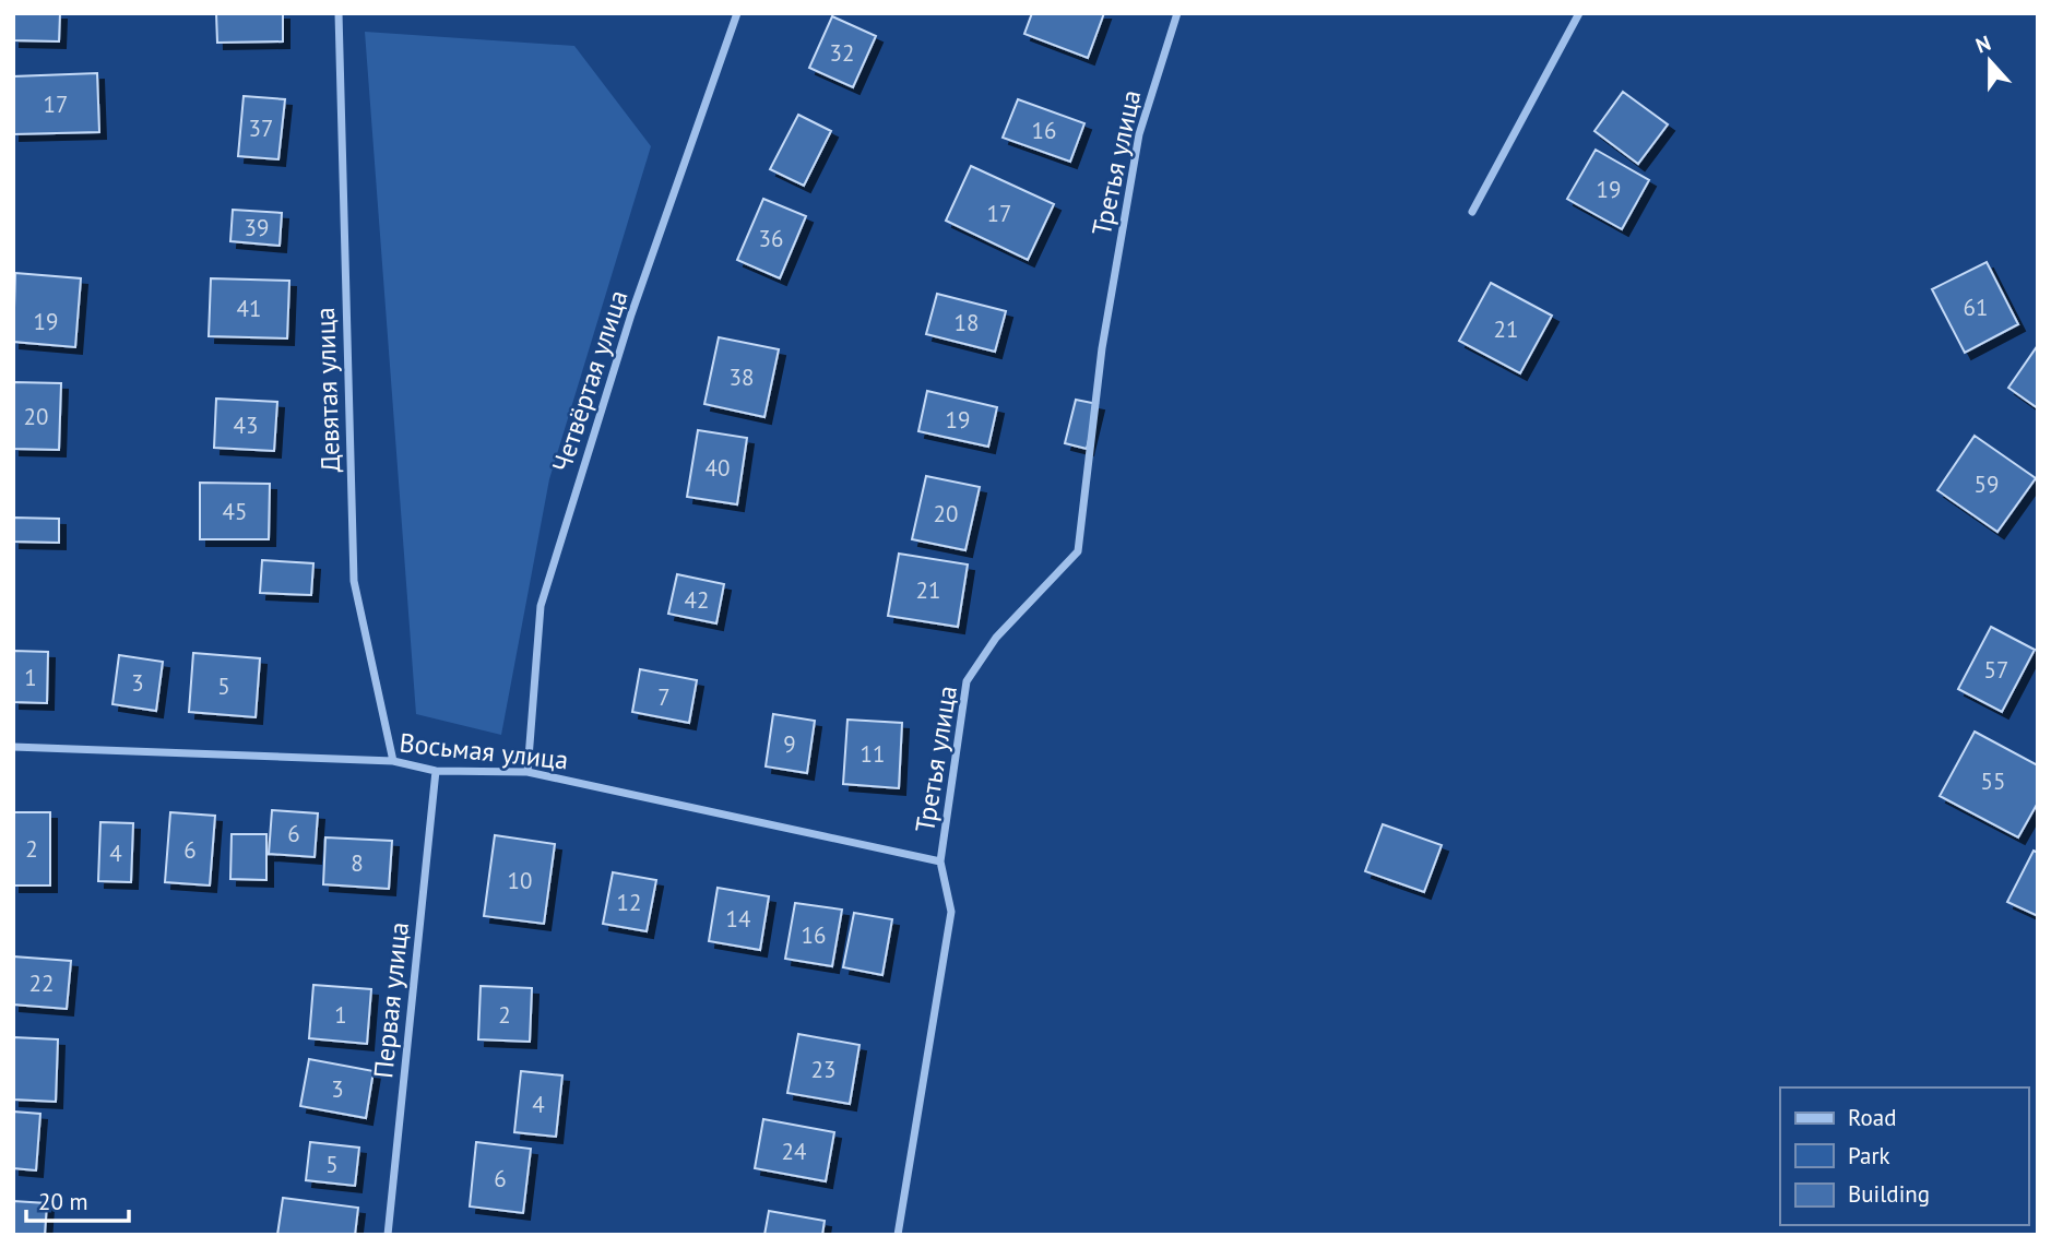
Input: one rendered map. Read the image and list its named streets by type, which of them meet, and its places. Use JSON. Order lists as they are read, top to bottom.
{
  "streets": {
    "street": [
      "Третья улица",
      "Четвёртая улица",
      "Девятая улица",
      "Восьмая улица",
      "Первая улица"
    ]
  },
  "crossings": [
    ["Третья улица", "Восьмая улица"],
    ["Четвёртая улица", "Восьмая улица"],
    ["Девятая улица", "Восьмая улица"],
    ["Восьмая улица", "Первая улица"]
  ],
  "house_numbers": [
    "32",
    "17",
    "37",
    "16",
    "19",
    "17",
    "39",
    "36",
    "61",
    "41",
    "19",
    "18",
    "21",
    "38",
    "20",
    "19",
    "43",
    "40",
    "59",
    "45",
    "20",
    "21",
    "42",
    "57",
    "1",
    "3",
    "5",
    "7",
    "9",
    "11",
    "55",
    "6",
    "2",
    "6",
    "4",
    "8",
    "10",
    "12",
    "14",
    "16",
    "22",
    "1",
    "2",
    "23",
    "3",
    "4",
    "24",
    "5",
    "6"
  ],
  "legend": ["Road", "Park", "Building"],
  "scale_bar": "20 m",
  "north": "top"
}
